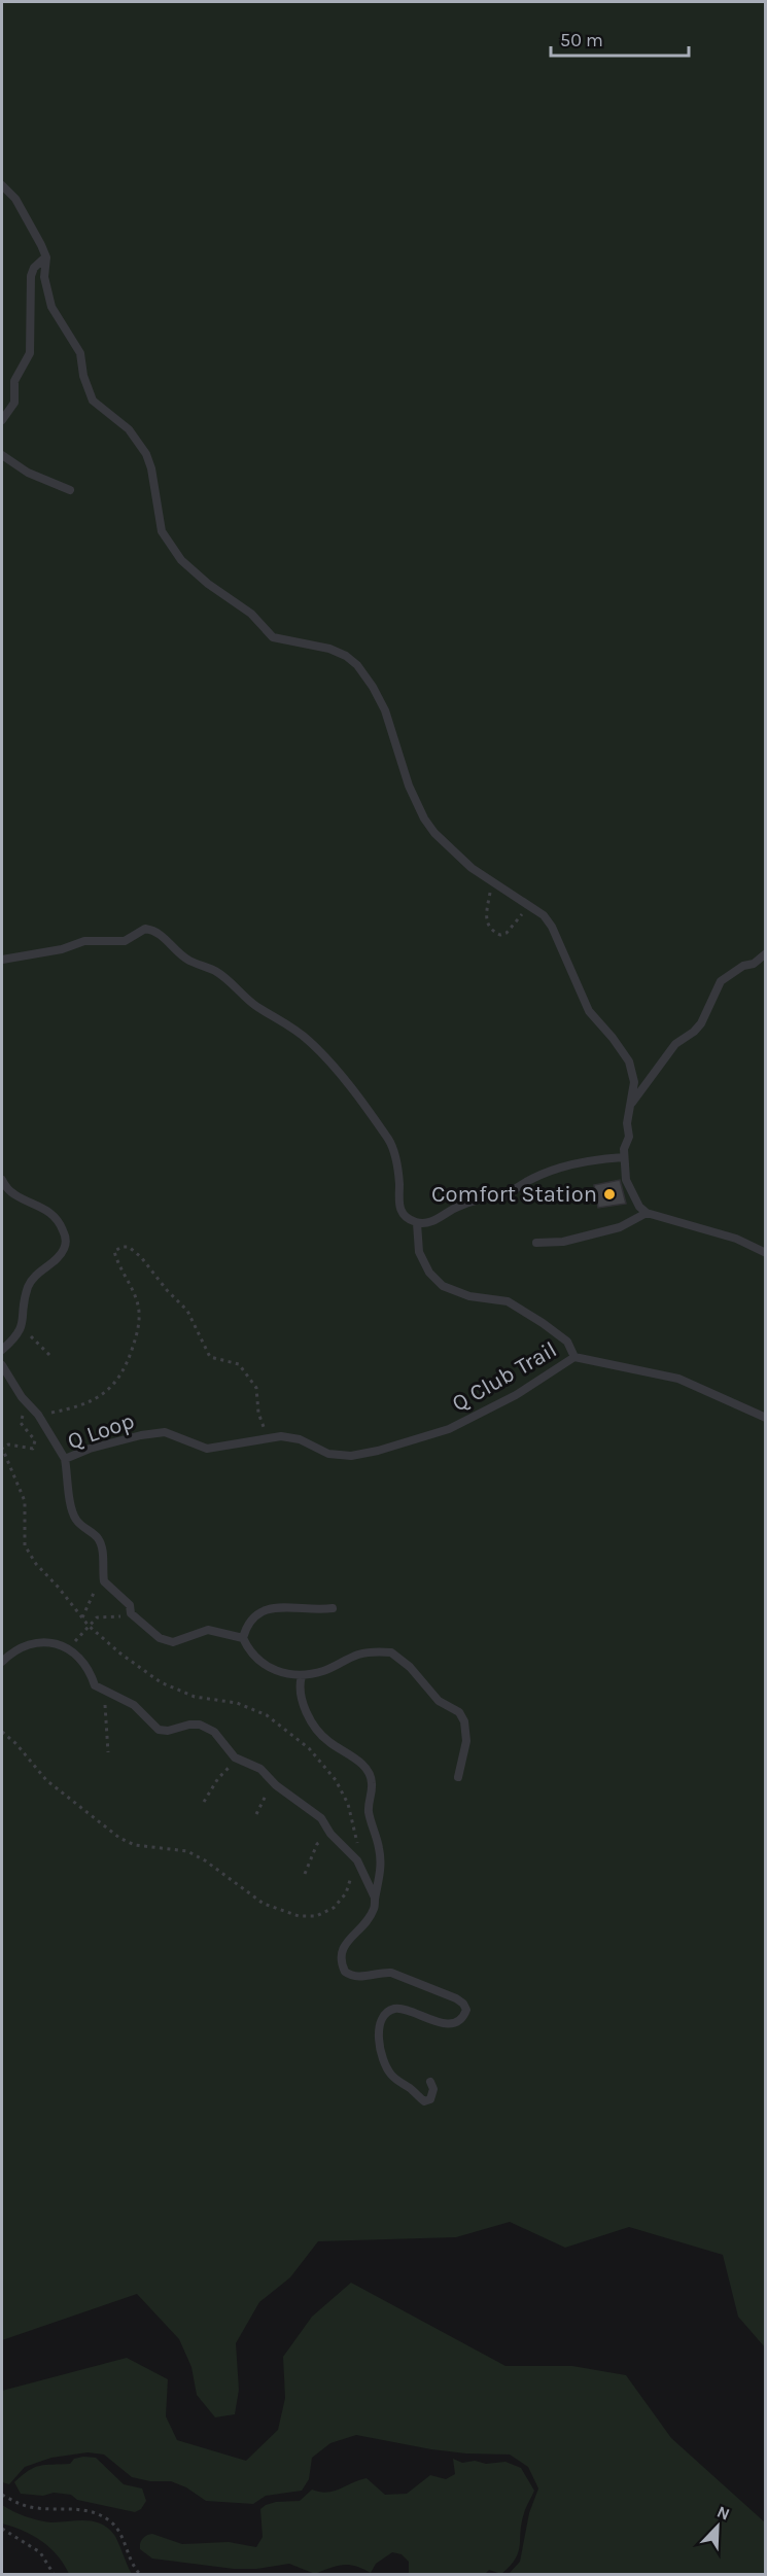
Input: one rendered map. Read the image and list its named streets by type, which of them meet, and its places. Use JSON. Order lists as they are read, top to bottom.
{
  "streets": {
    "lane": ["Q Club Trail", "Q Loop"]
  },
  "crossings": [
    ["Q Club Trail", "Q Loop"]
  ],
  "places": ["Comfort Station"],
  "scale_bar": "50 m",
  "north": "top right"
}
